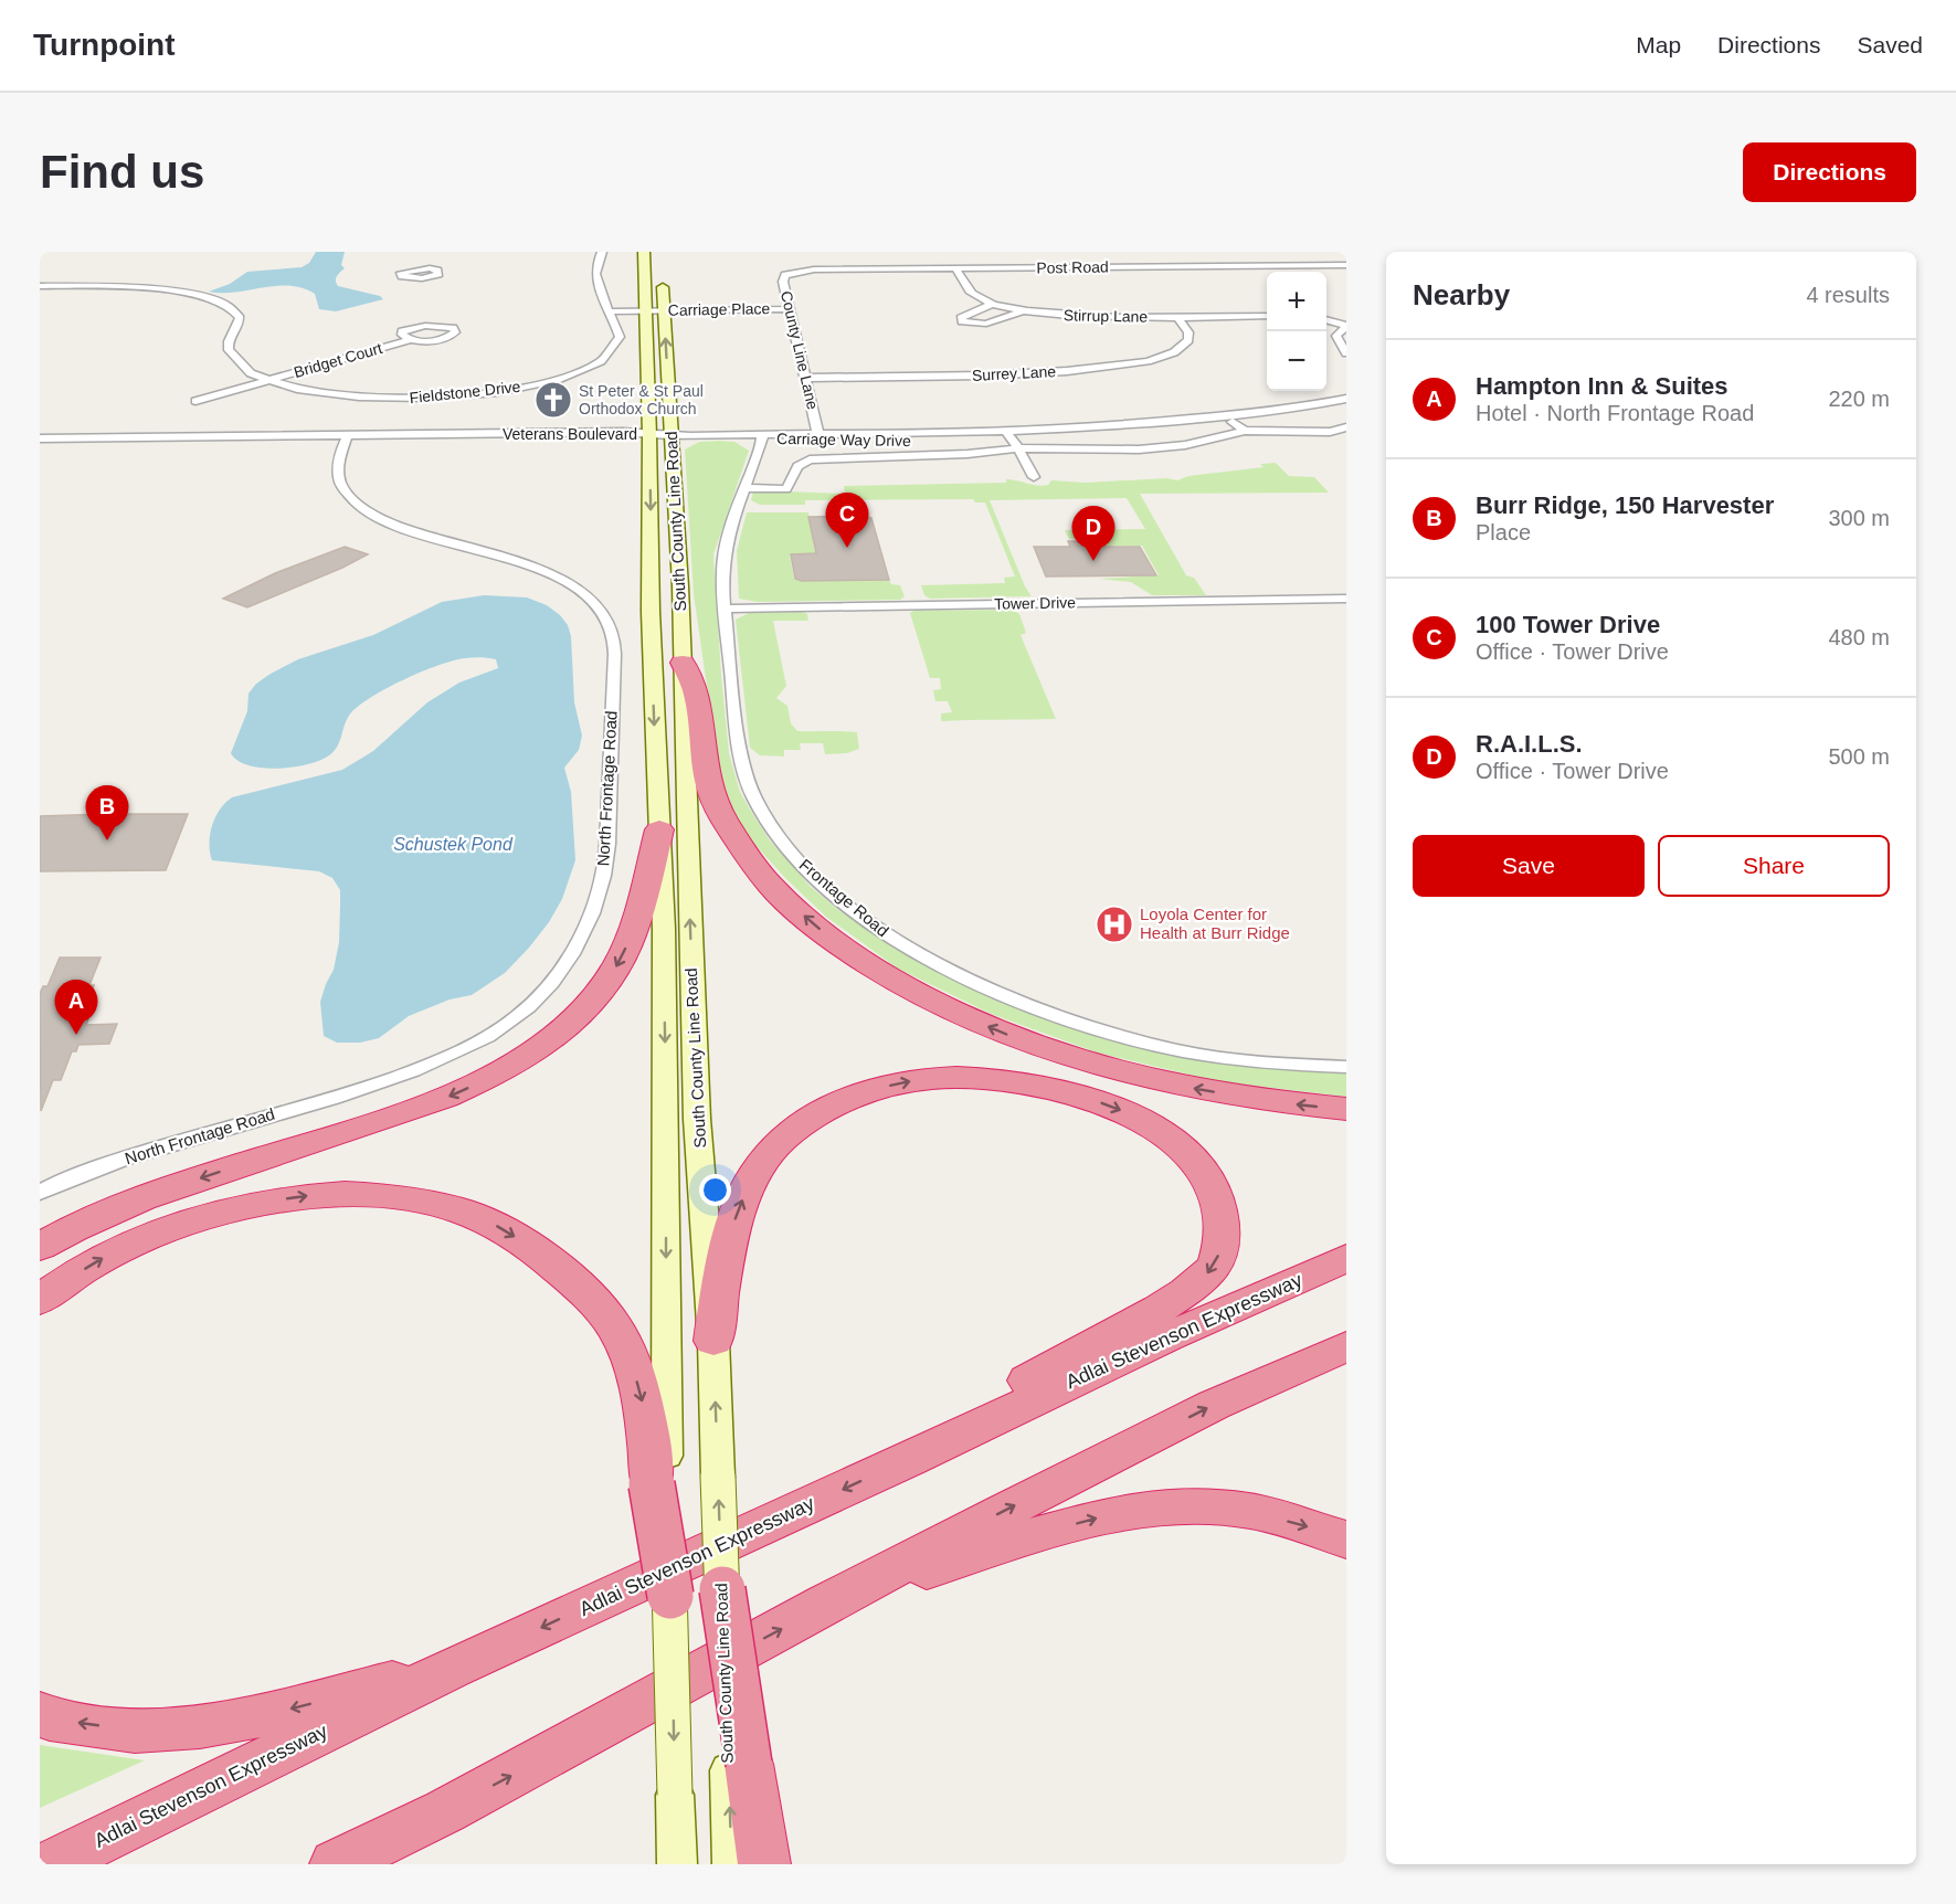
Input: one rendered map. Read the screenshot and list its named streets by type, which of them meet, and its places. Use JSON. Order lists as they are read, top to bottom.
{
  "streets": {
    "highway": ["Adlai Stevenson Expressway"],
    "main road": ["South County Line Road"],
    "street": [
      "Post Road",
      "Carriage Place",
      "Stirrup Lane",
      "County Line Lane",
      "Bridget Court",
      "Surrey Lane",
      "Fieldstone Drive",
      "Veterans Boulevard",
      "Carriage Way Drive",
      "Tower Drive",
      "North Frontage Road",
      "Frontage Road"
    ]
  },
  "crossings": [
    ["Post Road", "Stirrup Lane"],
    ["Post Road", "County Line Lane"],
    ["Carriage Place", "County Line Lane"],
    ["Carriage Place", "South County Line Road"],
    ["Stirrup Lane", "Surrey Lane"],
    ["County Line Lane", "Surrey Lane"],
    ["County Line Lane", "Carriage Way Drive"],
    ["Bridget Court", "Fieldstone Drive"],
    ["Veterans Boulevard", "South County Line Road"],
    ["Veterans Boulevard", "North Frontage Road"],
    ["Carriage Way Drive", "Frontage Road"],
    ["Tower Drive", "Frontage Road"]
  ],
  "water": ["Schustek Pond"],
  "places": {
    "church": ["St Peter & St Paul Orthodox Church"],
    "hospital": ["Loyola Center for Health at Burr Ridge"]
  },
  "page": {
    "header": "Turnpoint",
    "nav": ["Map", "Directions", "Saved"],
    "buttons": [
      "Directions",
      ["Save", "Share"]
    ],
    "title": "Find us",
    "heading": ["Nearby", "4 results"],
    "map_buttons": ["+", "−"],
    "list": [
      {
        "mark": "A",
        "name": "Hampton Inn & Suites",
        "note": "Hotel · North Frontage Road",
        "value": "220 m"
      },
      {
        "mark": "B",
        "name": "Burr Ridge, 150 Harvester",
        "note": "Place",
        "value": "300 m"
      },
      {
        "mark": "C",
        "name": "100 Tower Drive",
        "note": "Office · Tower Drive",
        "value": "480 m"
      },
      {
        "mark": "D",
        "name": "R.A.I.L.S.",
        "note": "Office · Tower Drive",
        "value": "500 m"
      }
    ],
    "pins": [
      "C",
      "D",
      "B",
      "A"
    ]
  }
}
